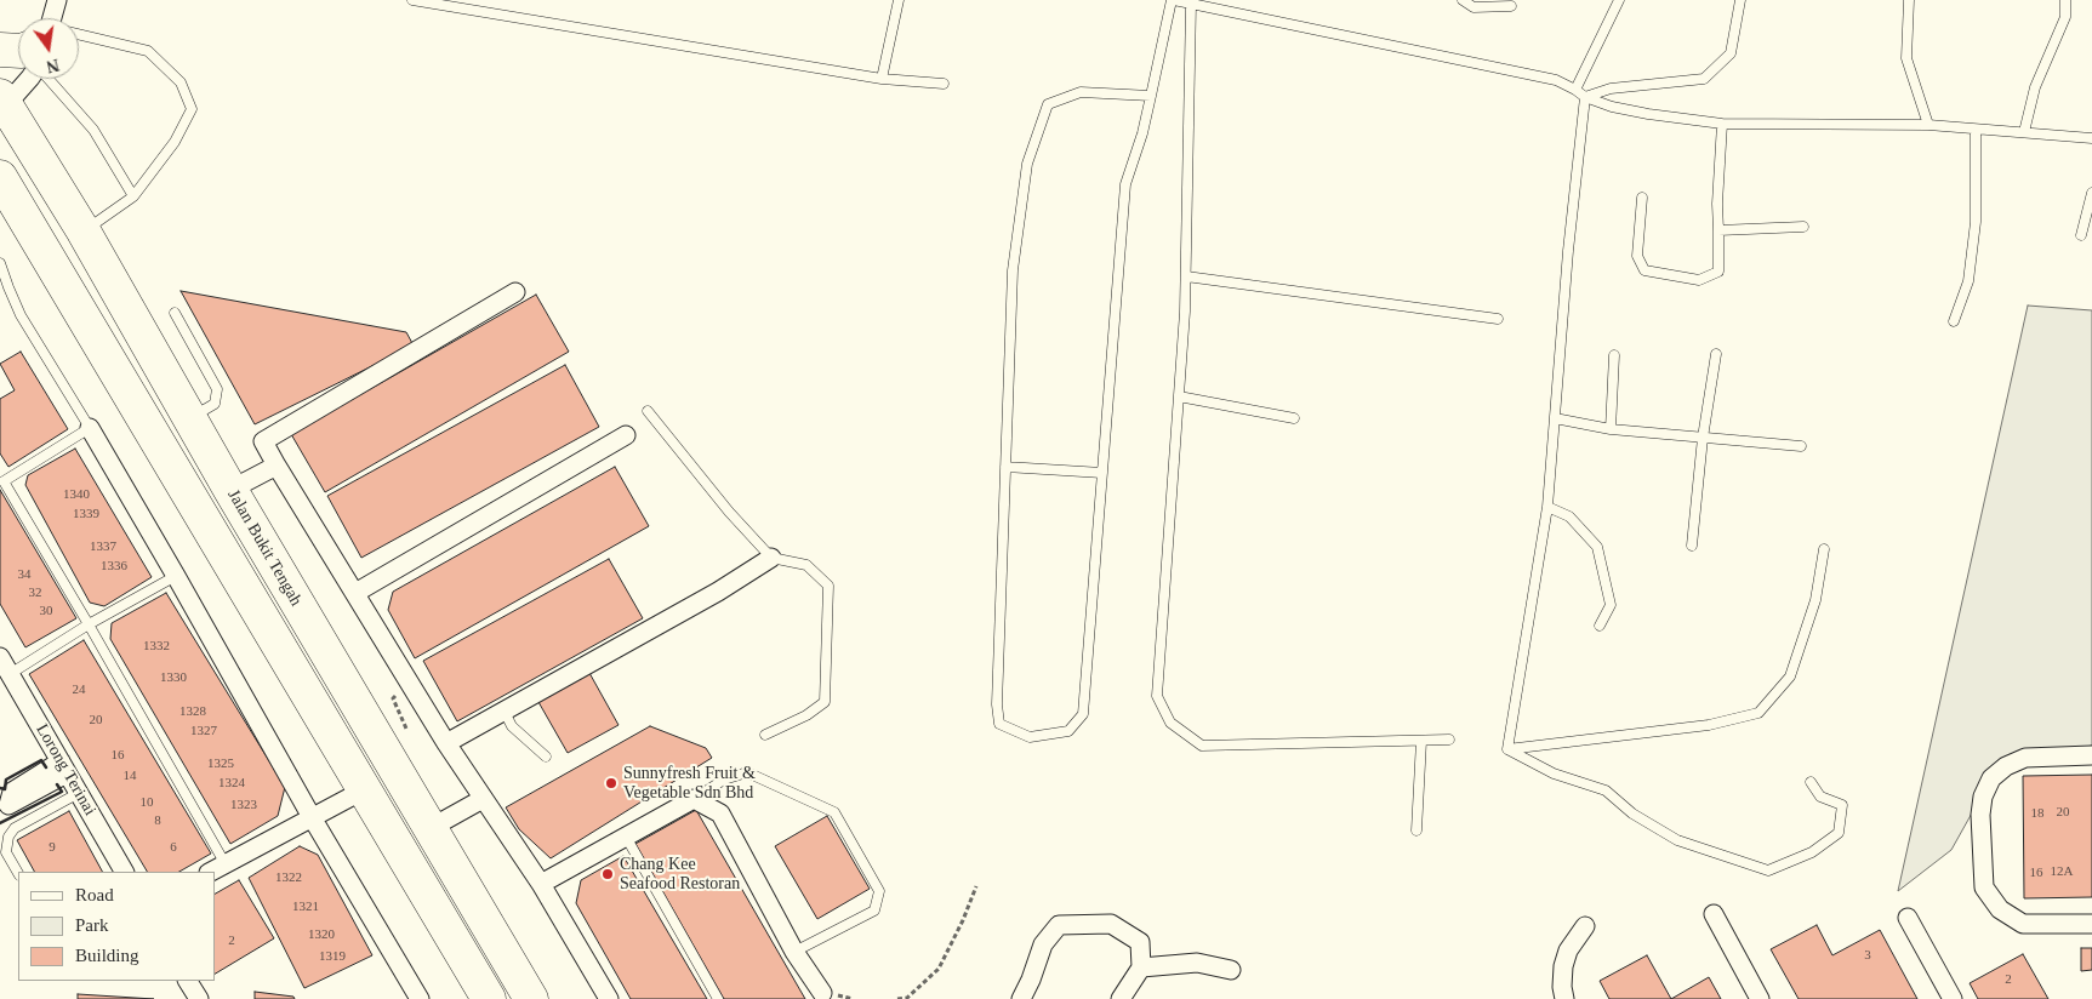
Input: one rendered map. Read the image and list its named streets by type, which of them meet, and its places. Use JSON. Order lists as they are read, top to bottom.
{
  "streets": {
    "highway": ["Jalan Bukit Tengah"],
    "street": ["Lorong Terinai"]
  },
  "places": ["Sunnyfresh Fruit & Vegetable Sdn Bhd", "Chang Kee Seafood Restoran"],
  "house_numbers": [
    "1340",
    "1339",
    "1337",
    "1336",
    "34",
    "32",
    "30",
    "1332",
    "1330",
    "24",
    "1328",
    "20",
    "1327",
    "16",
    "1325",
    "14",
    "1324",
    "10",
    "1323",
    "20",
    "18",
    "8",
    "9",
    "6",
    "12A",
    "16",
    "1322",
    "1321",
    "1320",
    "2",
    "3",
    "1319",
    "2"
  ],
  "legend": ["Road", "Park", "Building"],
  "north": "bottom"
}
